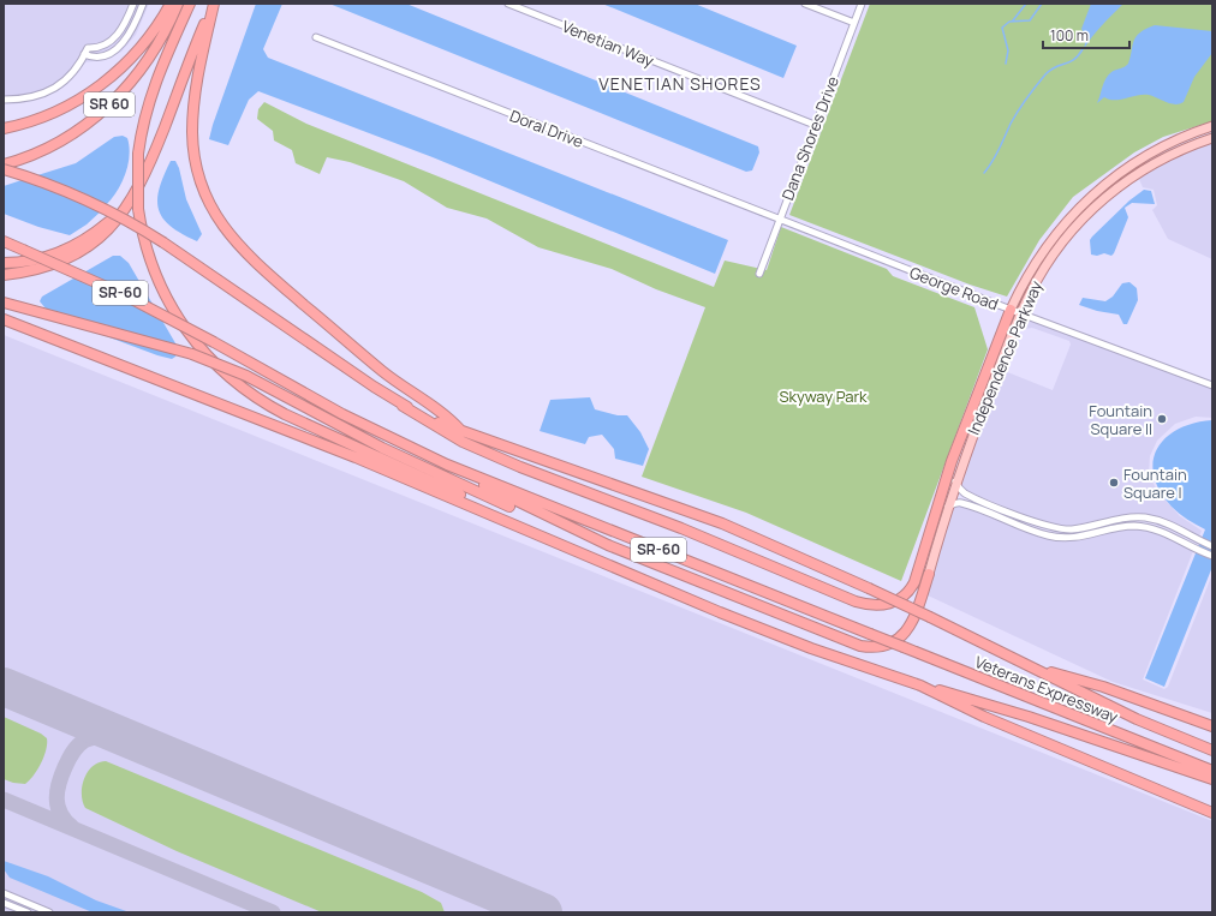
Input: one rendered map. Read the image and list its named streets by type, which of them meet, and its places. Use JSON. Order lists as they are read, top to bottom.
{
  "streets": {
    "highway": ["SR 60", "SR-60", "Veterans Expressway"],
    "main road": ["Independence Parkway"],
    "street": [
      "Venetian Way",
      "Doral Drive",
      "Dana Shores Drive",
      "George Road"
    ]
  },
  "crossings": [
    ["Venetian Way", "Dana Shores Drive"],
    ["Doral Drive", "Dana Shores Drive"],
    ["Doral Drive", "George Road"],
    ["Dana Shores Drive", "George Road"],
    ["George Road", "Independence Parkway"],
    ["SR-60", "Veterans Expressway"]
  ],
  "districts": ["VENETIAN SHORES"],
  "parks": ["Skyway Park"],
  "places": ["Fountain Square II", "Fountain Square I"],
  "scale_bar": "100 m"
}
